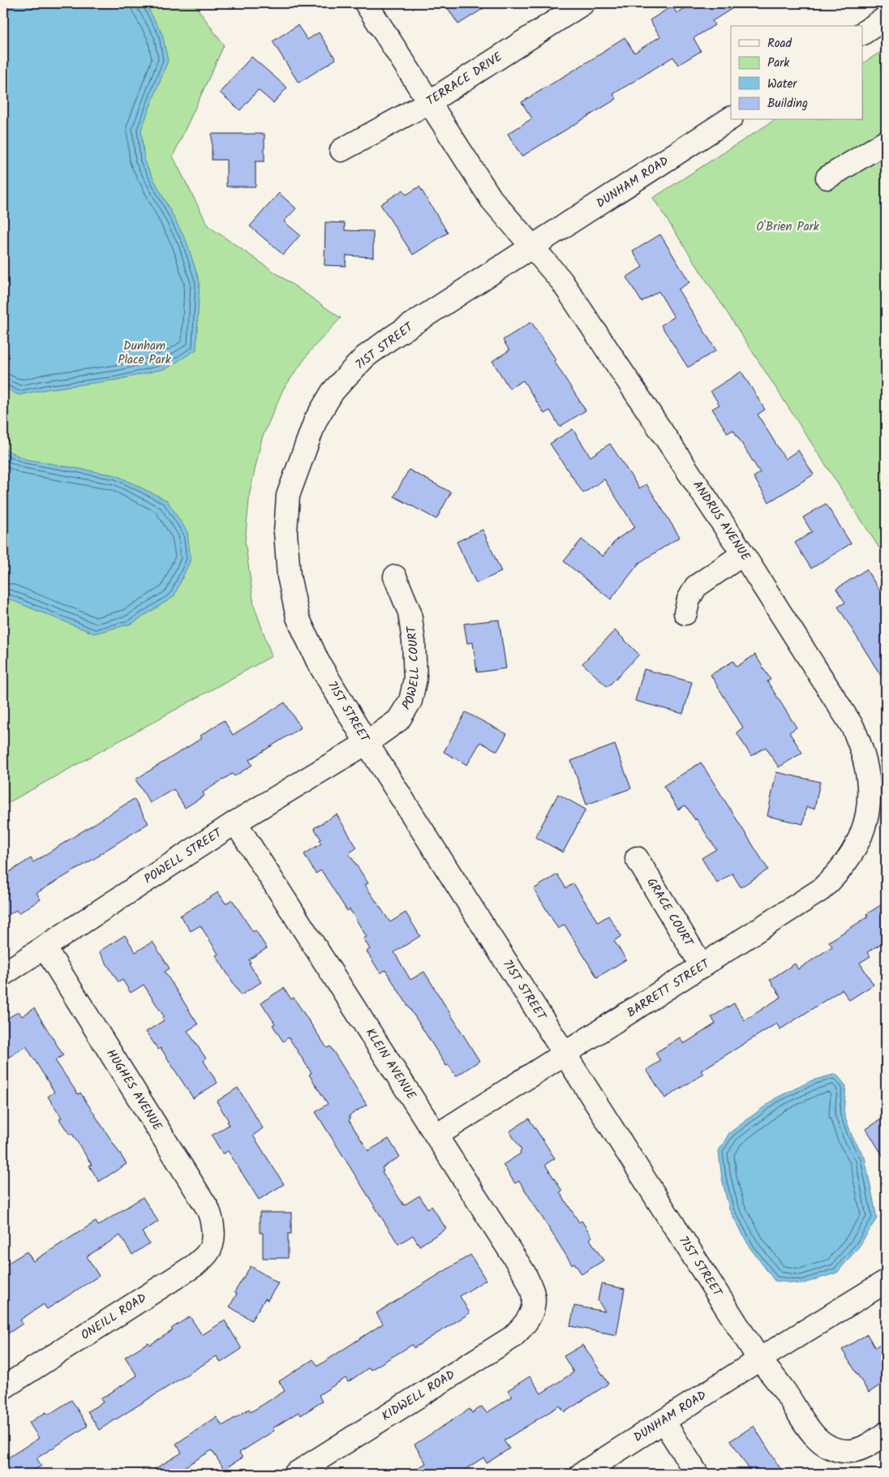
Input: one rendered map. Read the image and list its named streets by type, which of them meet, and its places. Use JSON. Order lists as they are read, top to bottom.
{
  "streets": {
    "street": [
      "TERRACE DRIVE",
      "DUNHAM ROAD",
      "71ST STREET",
      "ANDRUS AVENUE",
      "POWELL COURT",
      "POWELL STREET",
      "GRACE COURT",
      "BARRETT STREET",
      "KLEIN AVENUE",
      "HUGHES AVENUE",
      "ONEILL ROAD",
      "KIDWELL ROAD"
    ]
  },
  "crossings": [
    ["DUNHAM ROAD", "71ST STREET"],
    ["DUNHAM ROAD", "ANDRUS AVENUE"],
    ["71ST STREET", "ANDRUS AVENUE"],
    ["71ST STREET", "POWELL COURT"],
    ["71ST STREET", "POWELL STREET"],
    ["71ST STREET", "BARRETT STREET"],
    ["ANDRUS AVENUE", "BARRETT STREET"],
    ["POWELL COURT", "POWELL STREET"],
    ["POWELL STREET", "KLEIN AVENUE"],
    ["POWELL STREET", "HUGHES AVENUE"],
    ["GRACE COURT", "BARRETT STREET"],
    ["BARRETT STREET", "KLEIN AVENUE"],
    ["KLEIN AVENUE", "KIDWELL ROAD"],
    ["HUGHES AVENUE", "ONEILL ROAD"]
  ],
  "parks": ["O'Brien Park", "Dunham Place Park"],
  "legend": [
    "Road",
    "Park",
    "Water",
    "Building"
  ]
}
